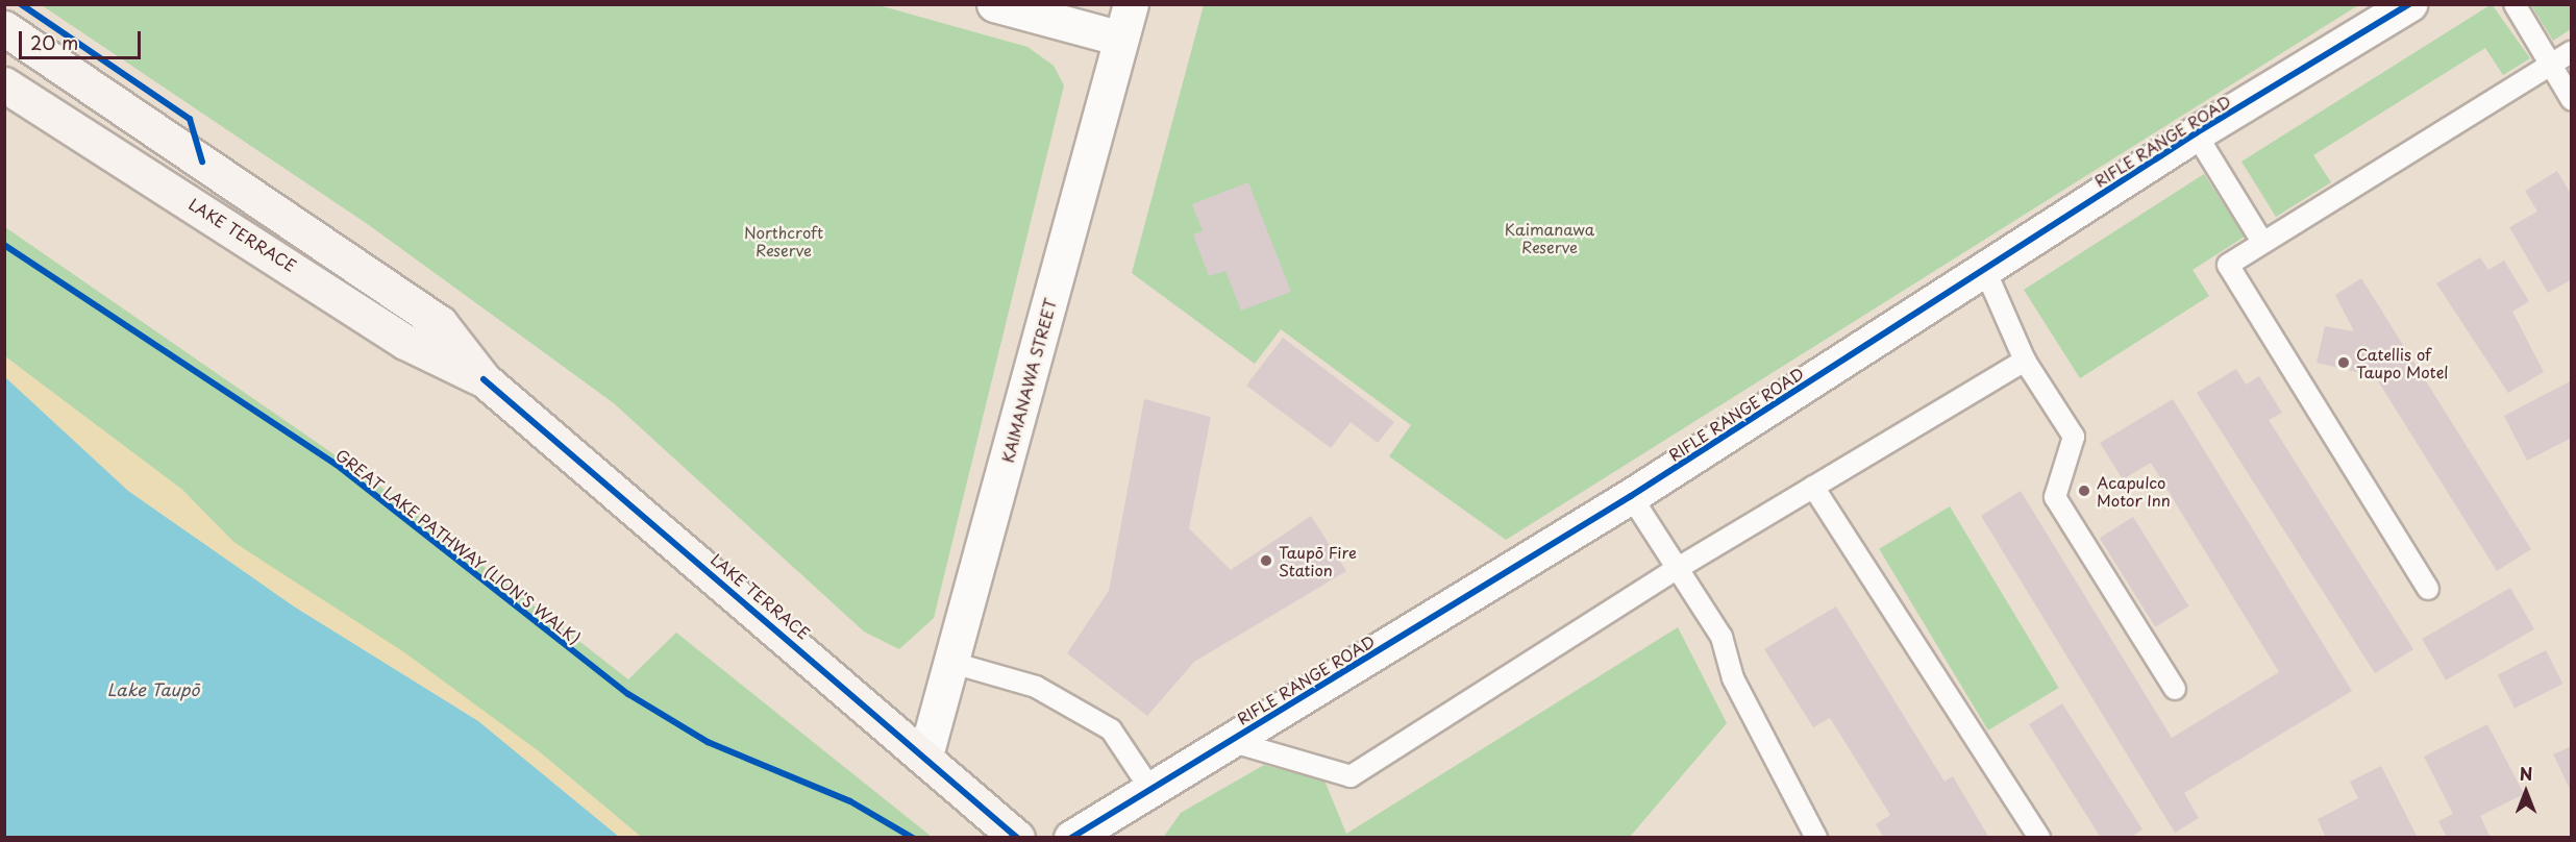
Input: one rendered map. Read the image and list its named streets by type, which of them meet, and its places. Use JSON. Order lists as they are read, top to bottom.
{
  "streets": {
    "main road": ["LAKE TERRACE"],
    "street": ["RIFLE RANGE ROAD", "KAIMANAWA STREET"],
    "cycle path": ["GREAT LAKE PATHWAY (LION'S WALK)"]
  },
  "crossings": [
    ["LAKE TERRACE", "KAIMANAWA STREET"]
  ],
  "water": ["Lake Taupō"],
  "parks": ["Kaimanawa Reserve", "Northcroft Reserve"],
  "places": ["Catellis of Taupo Motel", "Acapulco Motor Inn", "Taupō Fire Station"],
  "scale_bar": "20 m",
  "north": "top"
}
